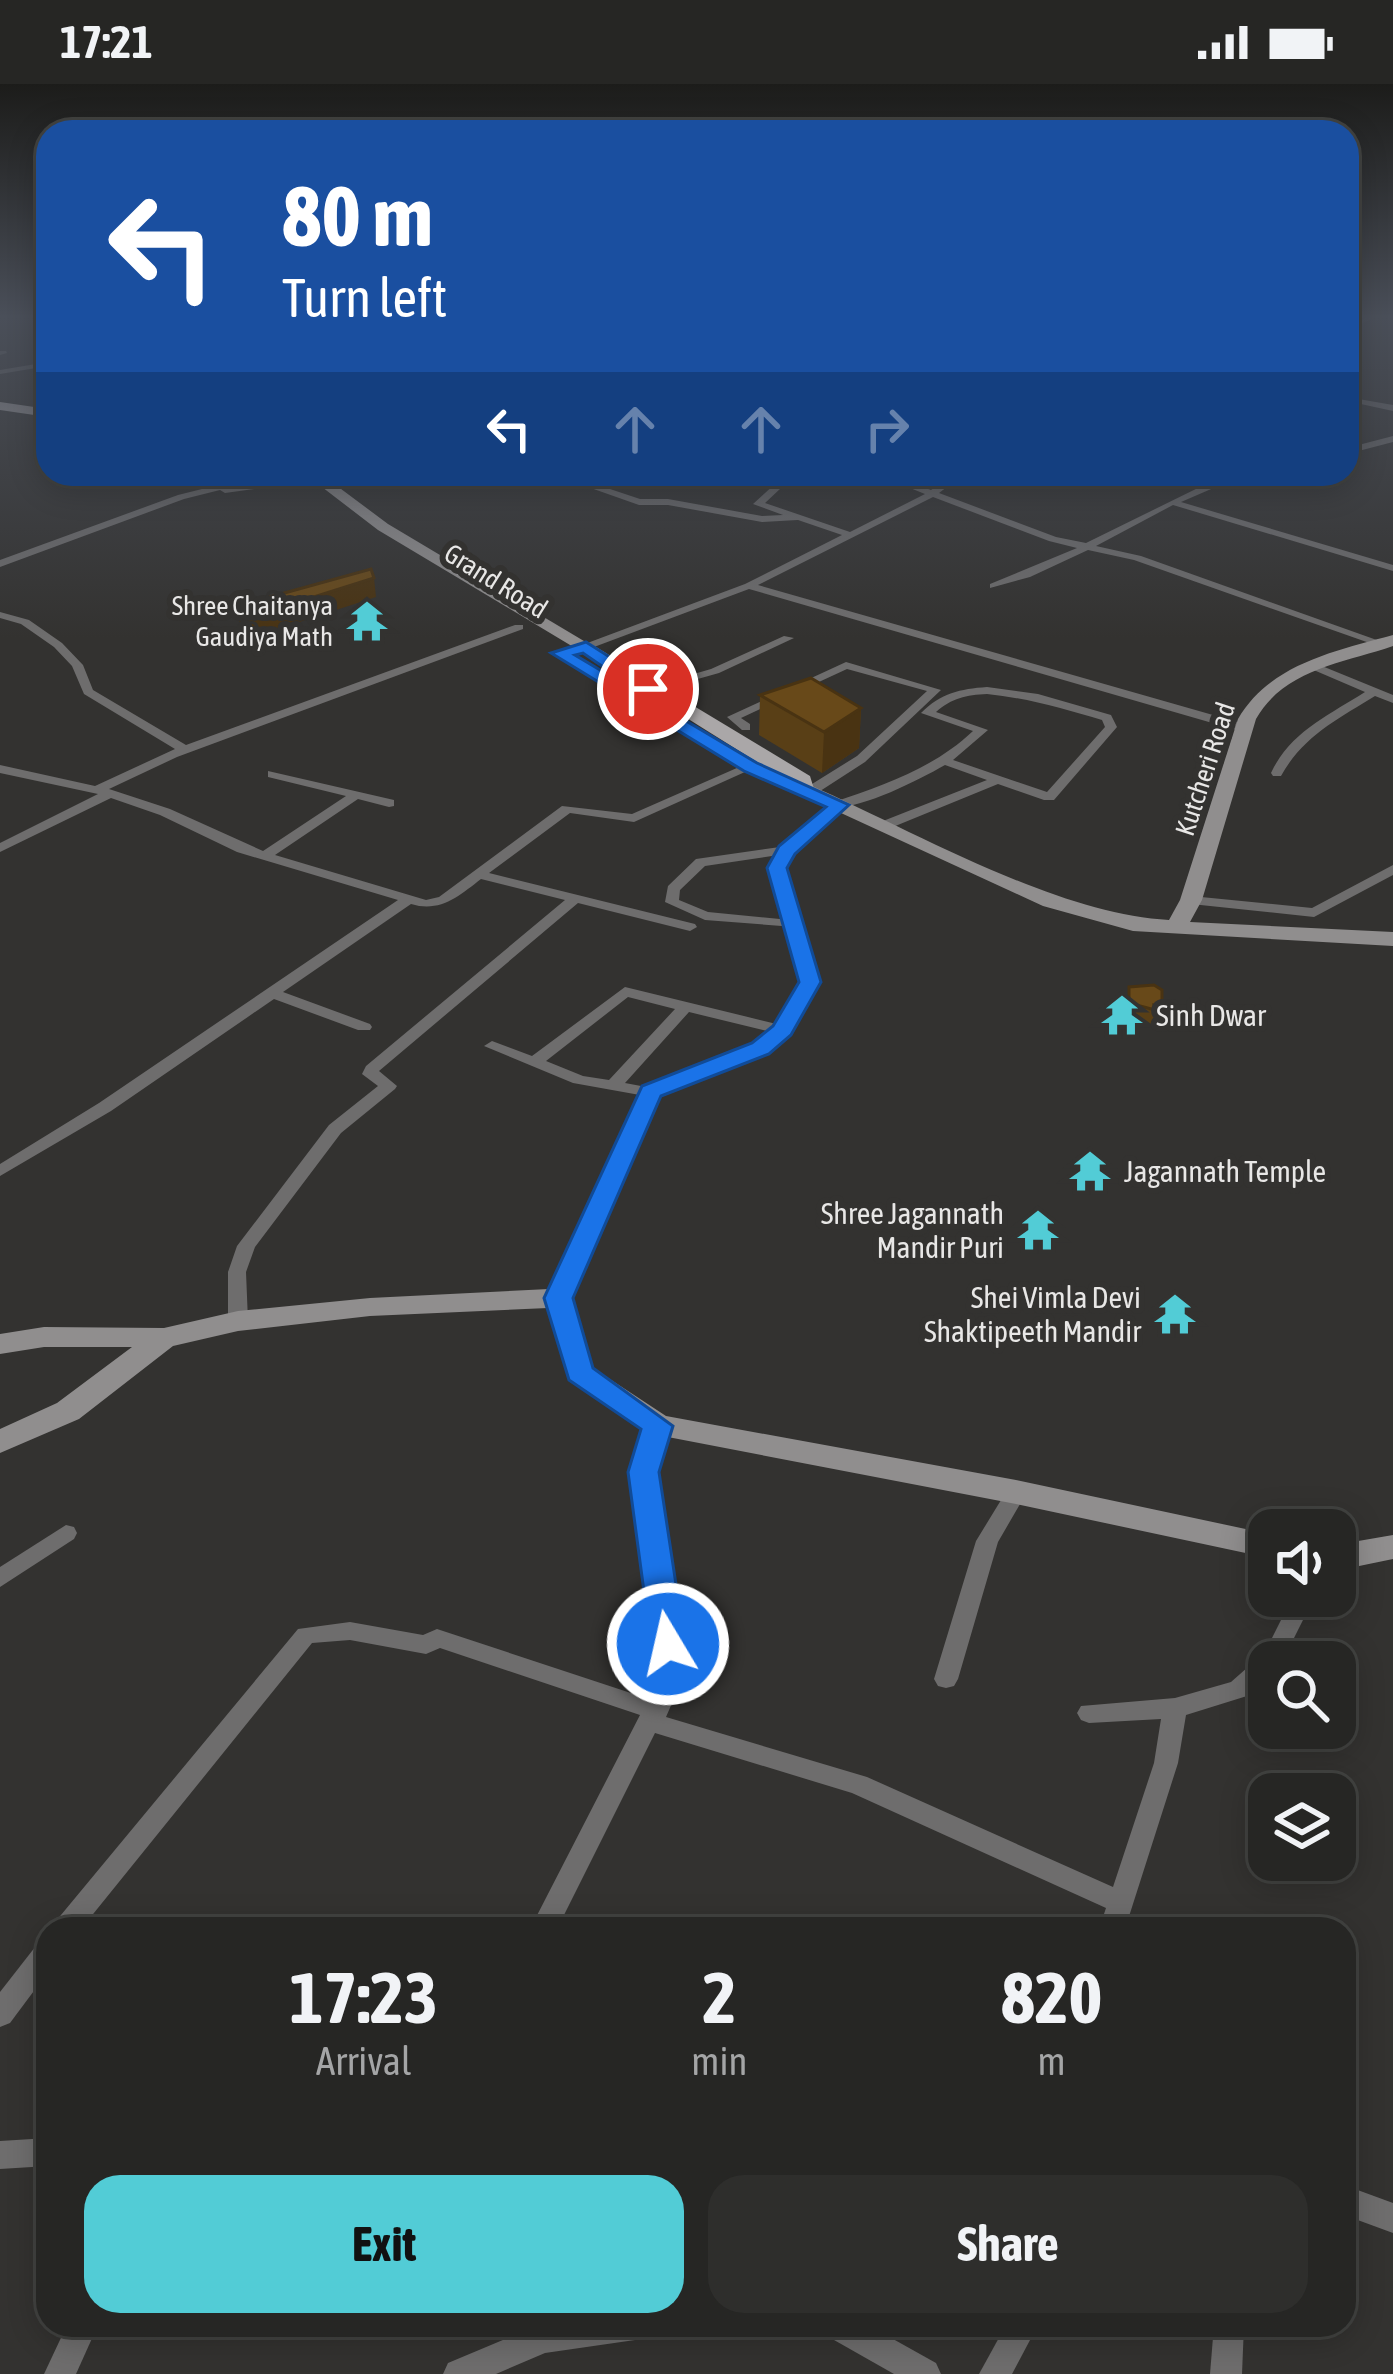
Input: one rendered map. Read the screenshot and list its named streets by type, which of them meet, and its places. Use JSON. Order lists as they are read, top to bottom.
{
  "streets": {
    "main road": ["Grand Road", "Kutcheri Road"]
  },
  "crossings": [
    ["Grand Road", "Kutcheri Road"]
  ],
  "places": {
    "temple": [
      "Shree Chaitanya Gaudiya Math",
      "Sinh Dwar",
      "Jagannath Temple",
      "Shree Jagannath Mandir Puri",
      "Shei Vimla Devi Shaktipeeth Mandir"
    ]
  },
  "page": {
    "status": "17:21",
    "turn": ["80 m", "Turn left"],
    "eta": [
      "17:23",
      "Arrival",
      "2",
      "min",
      "820",
      "m"
    ],
    "buttons": ["Exit", "Share"]
  }
}
